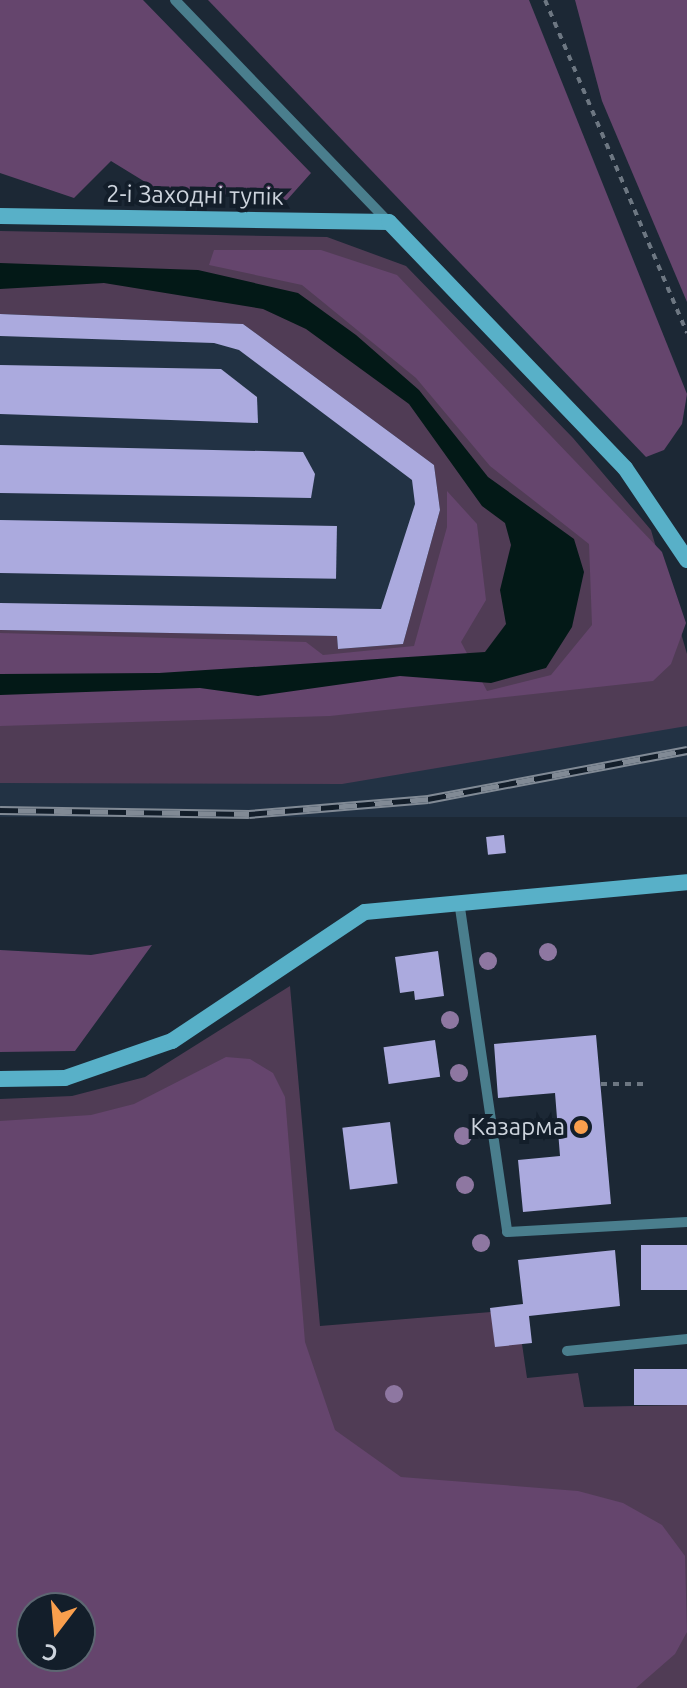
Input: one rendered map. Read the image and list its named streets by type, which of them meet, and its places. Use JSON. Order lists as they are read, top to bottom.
{
  "streets": {
    "main road": ["2-і Заходні тупік"]
  },
  "places": ["Казарма"],
  "north": "bottom"
}
